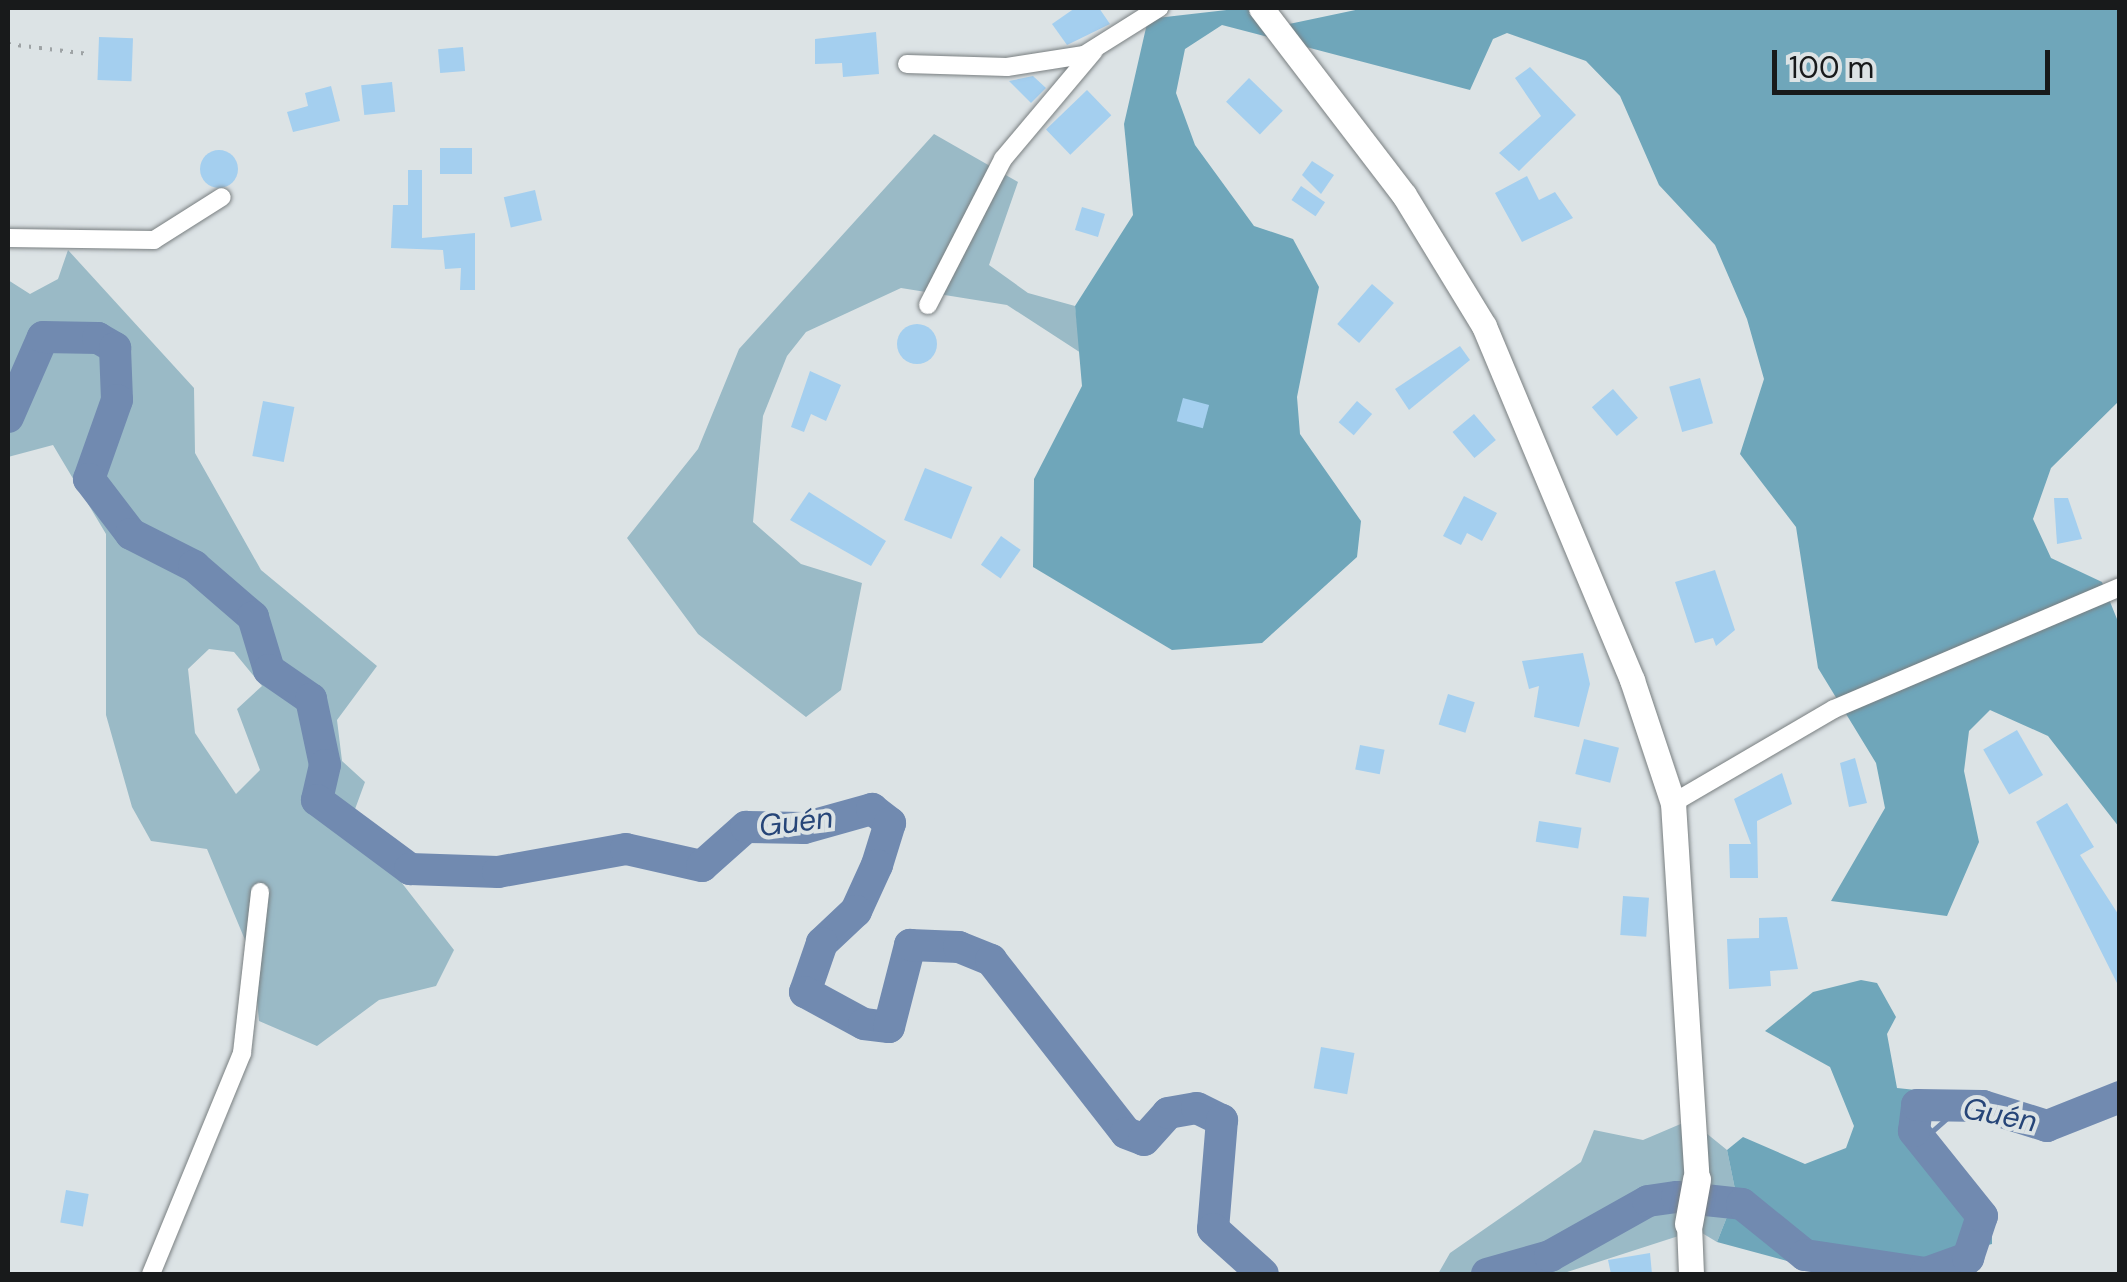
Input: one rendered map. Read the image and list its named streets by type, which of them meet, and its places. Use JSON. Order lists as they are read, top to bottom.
{
  "water": ["Guén"],
  "scale_bar": "100 m"
}
